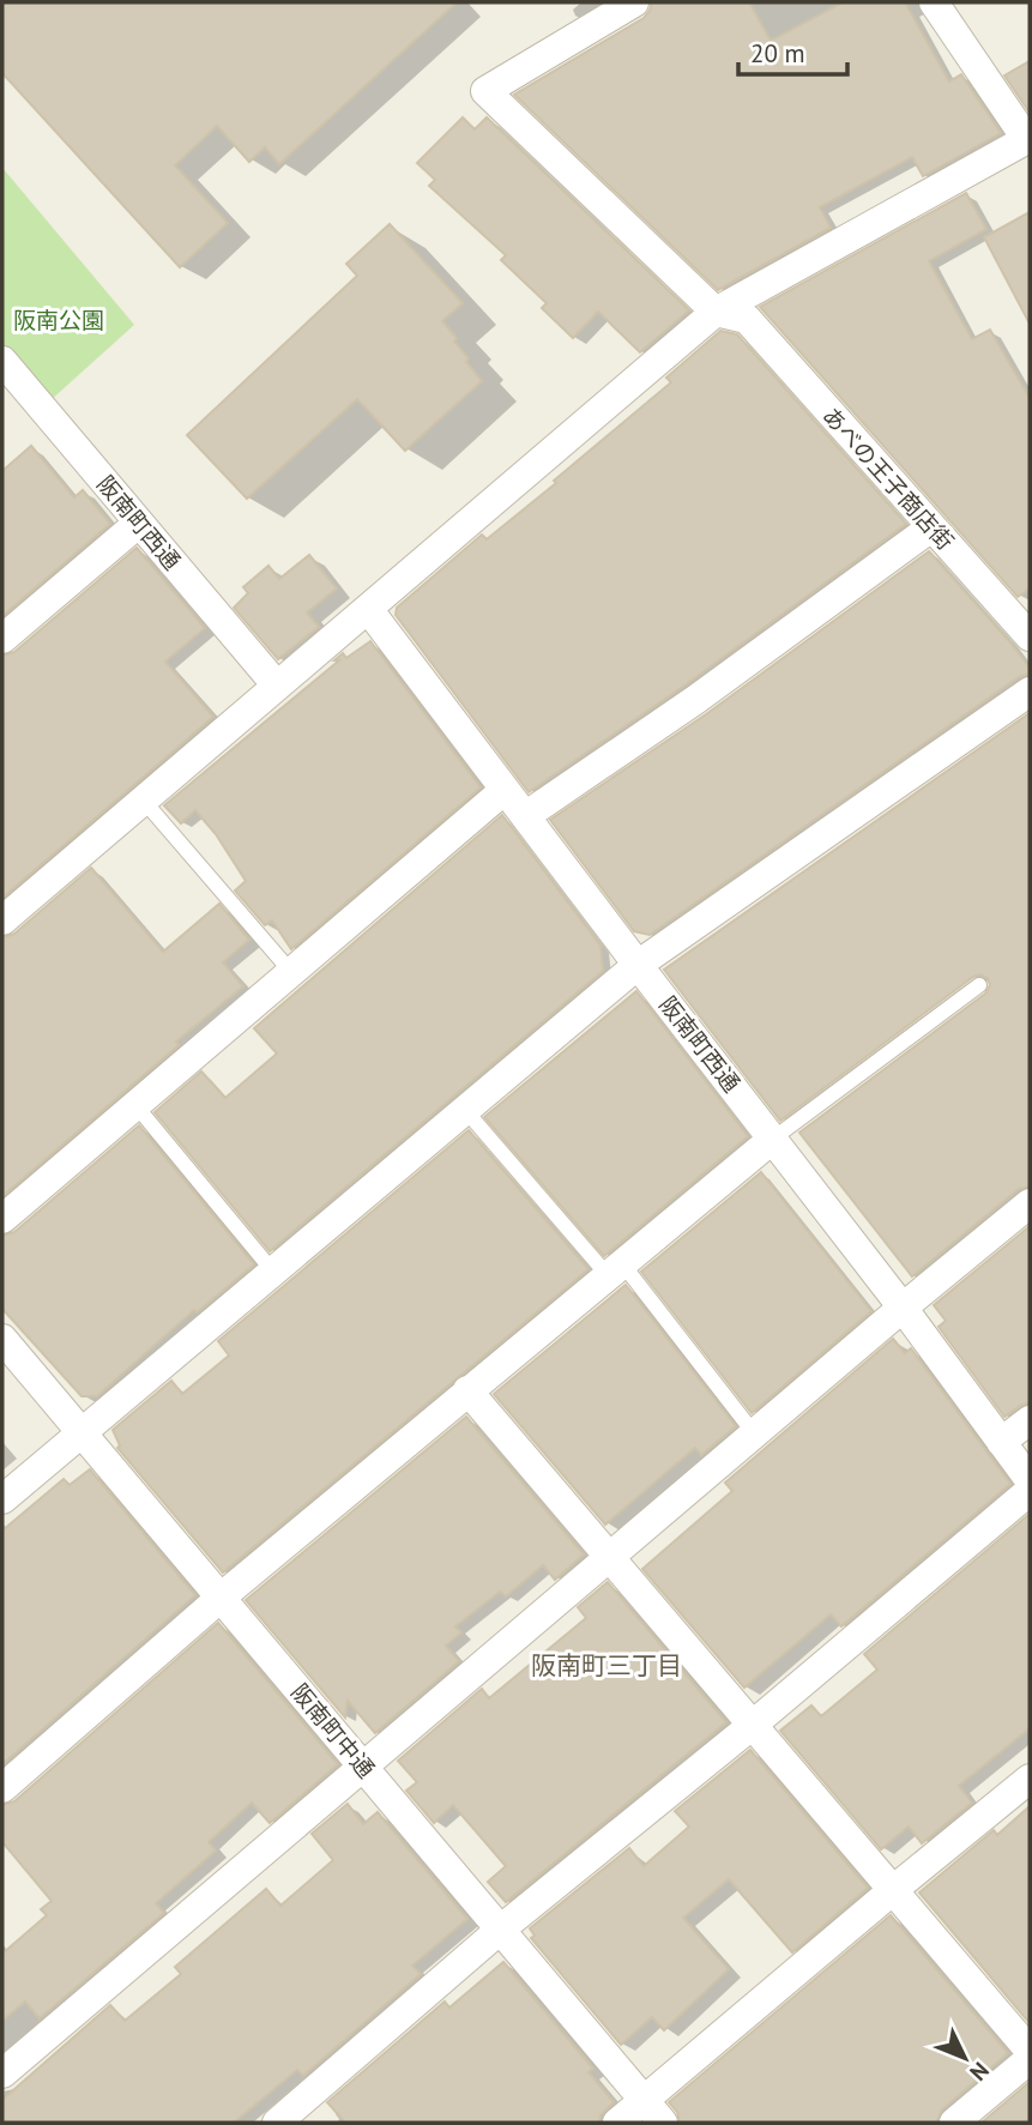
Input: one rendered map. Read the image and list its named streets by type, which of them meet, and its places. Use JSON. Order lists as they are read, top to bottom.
{
  "streets": {
    "street": ["あべの王子商店街", "阪南町西通", "阪南町中通"]
  },
  "districts": ["阪南町三丁目"],
  "parks": ["阪南公園"],
  "scale_bar": "20 m",
  "north": "bottom right"
}
